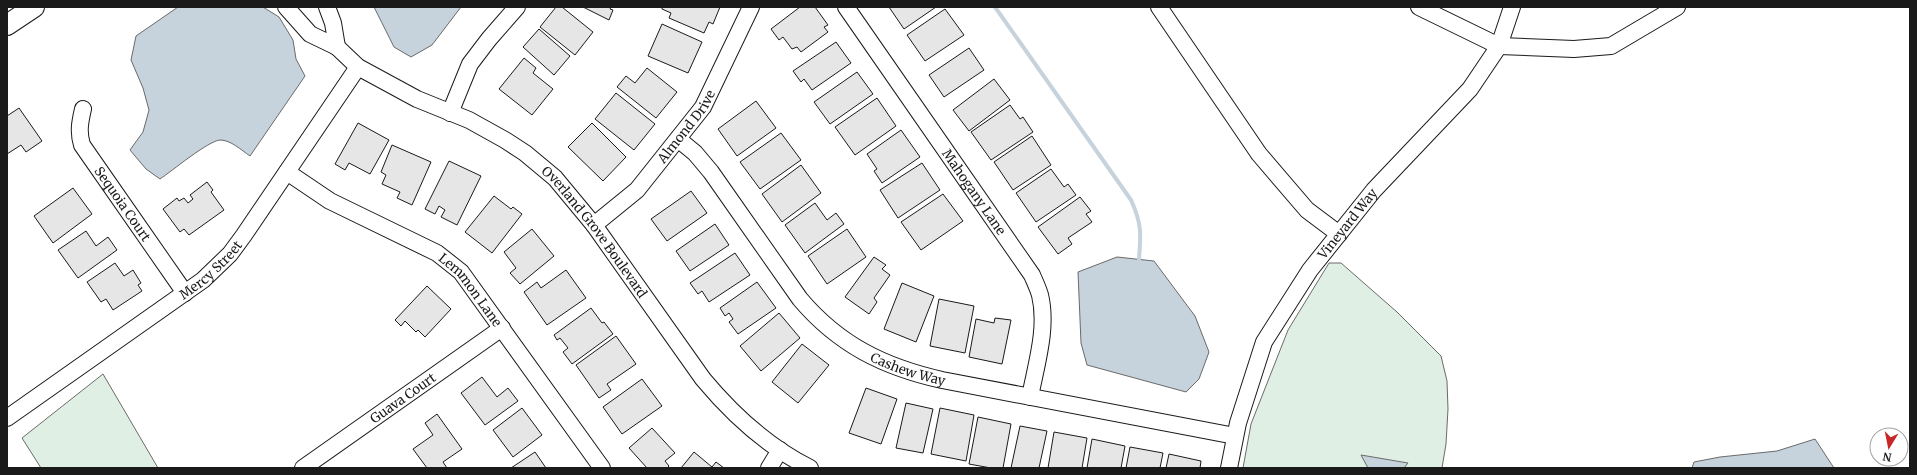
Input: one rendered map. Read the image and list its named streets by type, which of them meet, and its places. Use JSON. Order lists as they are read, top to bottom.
{
  "streets": {
    "street": [
      "Almond Drive",
      "Mahogany Lane",
      "Sequoia Court",
      "Vineyard Way",
      "Overland Grove Boulevard",
      "Mercy Street",
      "Lemmon Lane",
      "Cashew Way",
      "Guava Court"
    ]
  },
  "crossings": [
    ["Almond Drive", "Overland Grove Boulevard"],
    ["Almond Drive", "Cashew Way"],
    ["Mahogany Lane", "Cashew Way"],
    ["Sequoia Court", "Mercy Street"],
    ["Vineyard Way", "Cashew Way"],
    ["Overland Grove Boulevard", "Mercy Street"],
    ["Mercy Street", "Lemmon Lane"],
    ["Lemmon Lane", "Guava Court"]
  ],
  "north": "bottom"
}
